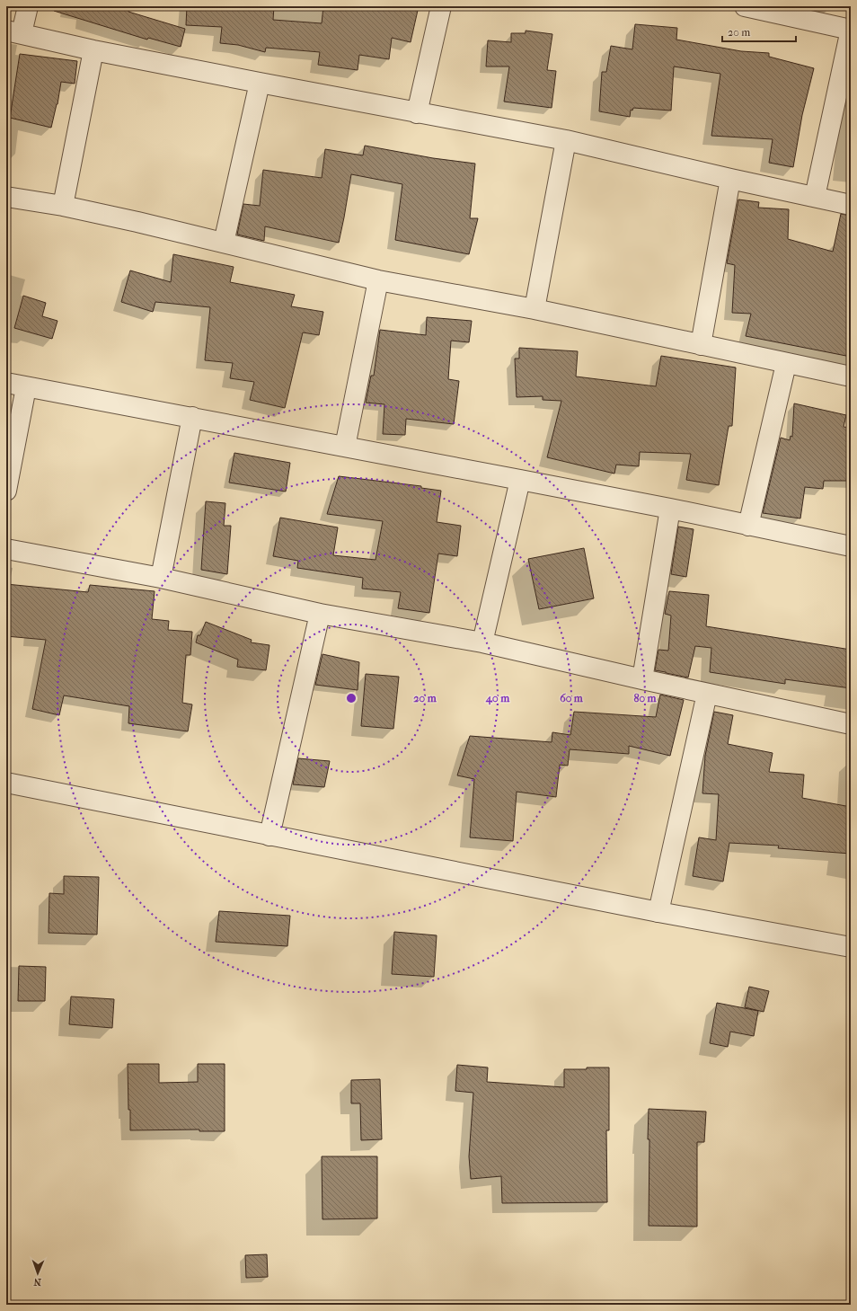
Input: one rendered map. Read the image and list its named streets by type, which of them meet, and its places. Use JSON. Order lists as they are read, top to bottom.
{
  "scale_bar": "20 m",
  "north": "bottom",
  "rings": [
    "20 m",
    "40 m",
    "60 m",
    "80 m"
  ]
}
